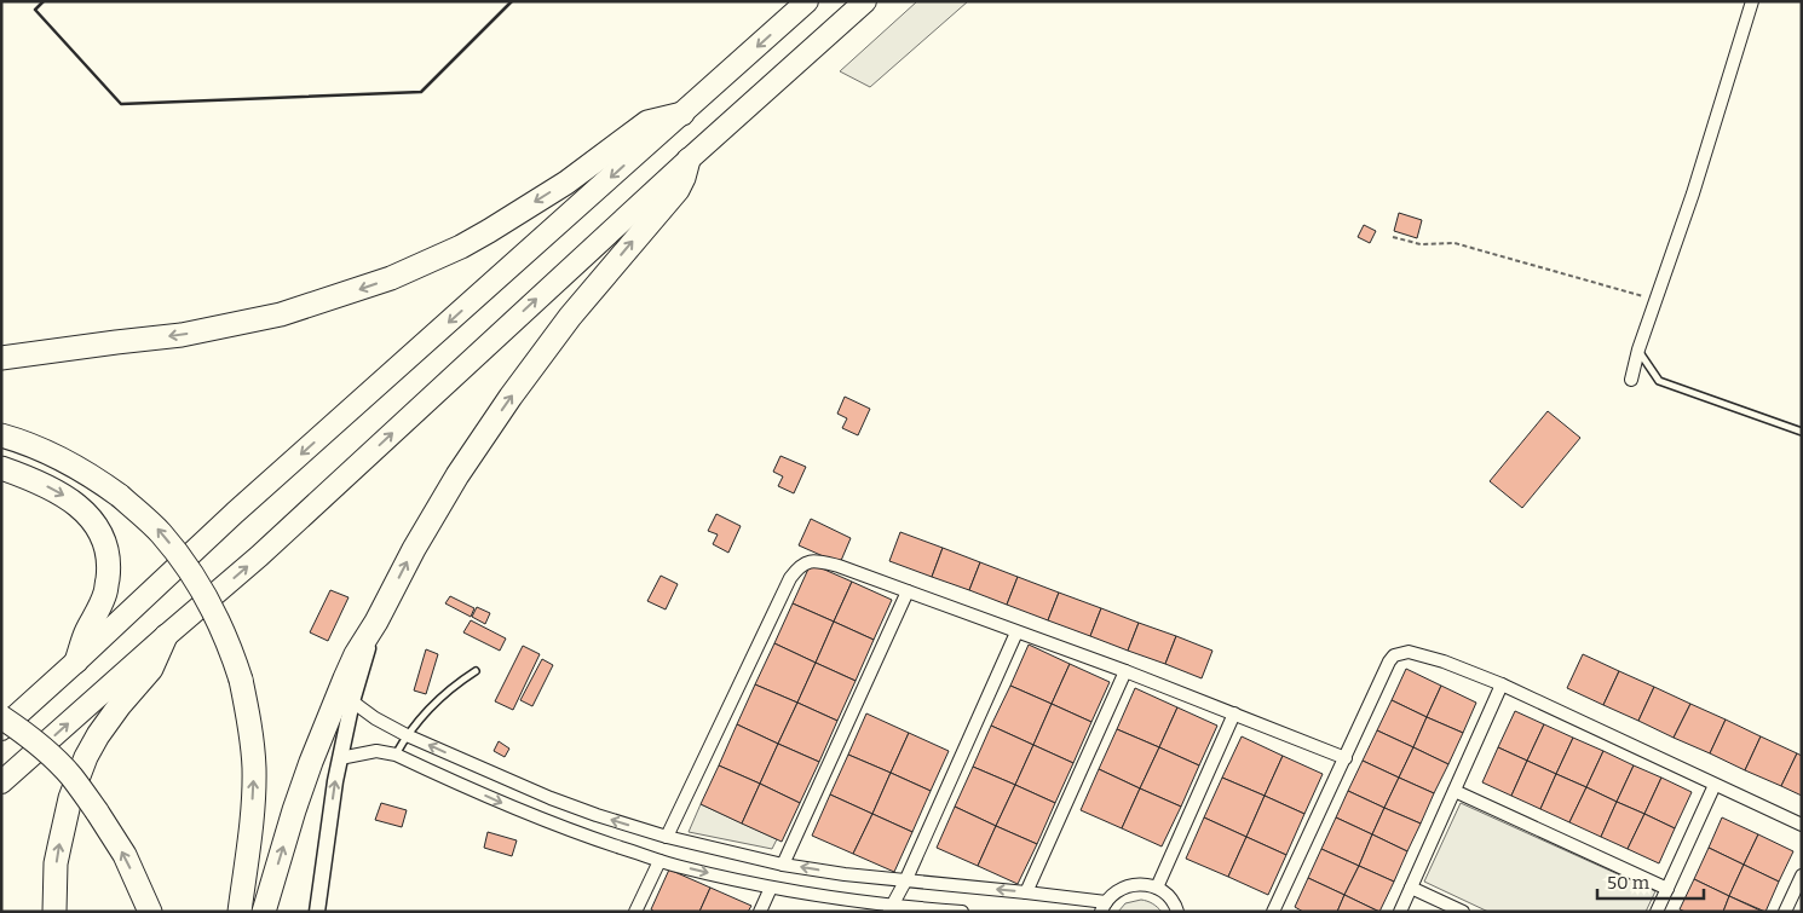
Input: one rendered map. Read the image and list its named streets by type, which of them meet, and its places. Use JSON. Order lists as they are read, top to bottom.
{
  "scale_bar": "50 m"
}
